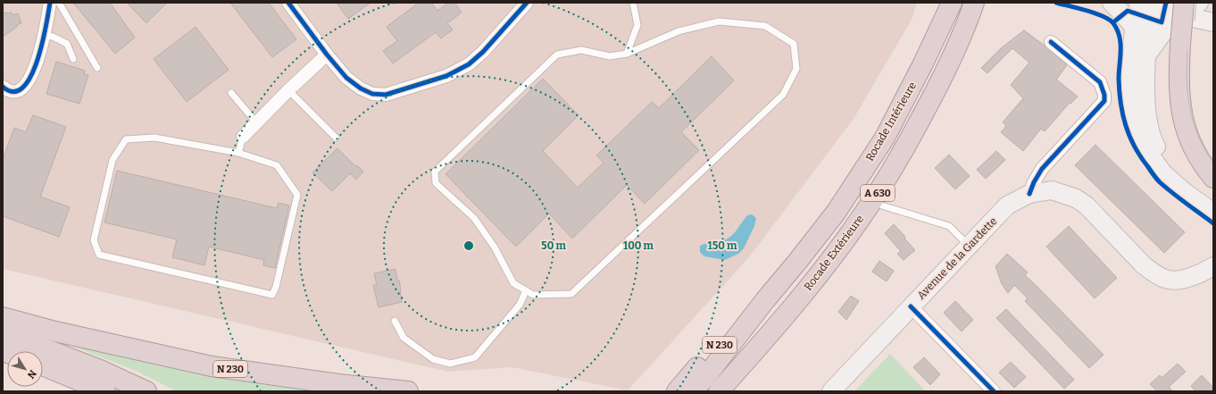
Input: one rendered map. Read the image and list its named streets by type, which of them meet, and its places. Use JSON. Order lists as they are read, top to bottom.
{
  "streets": {
    "highway": [
      "Rocade Intérieure",
      "A 630",
      "Rocade Extérieure",
      "N 230"
    ],
    "main road": ["Avenue de la Gardette"]
  },
  "crossings": [
    ["Rocade Intérieure", "A 630"],
    ["Rocade Intérieure", "N 230"],
    ["A 630", "N 230"]
  ],
  "north": "bottom right",
  "rings": ["50 m", "100 m", "150 m"]
}
